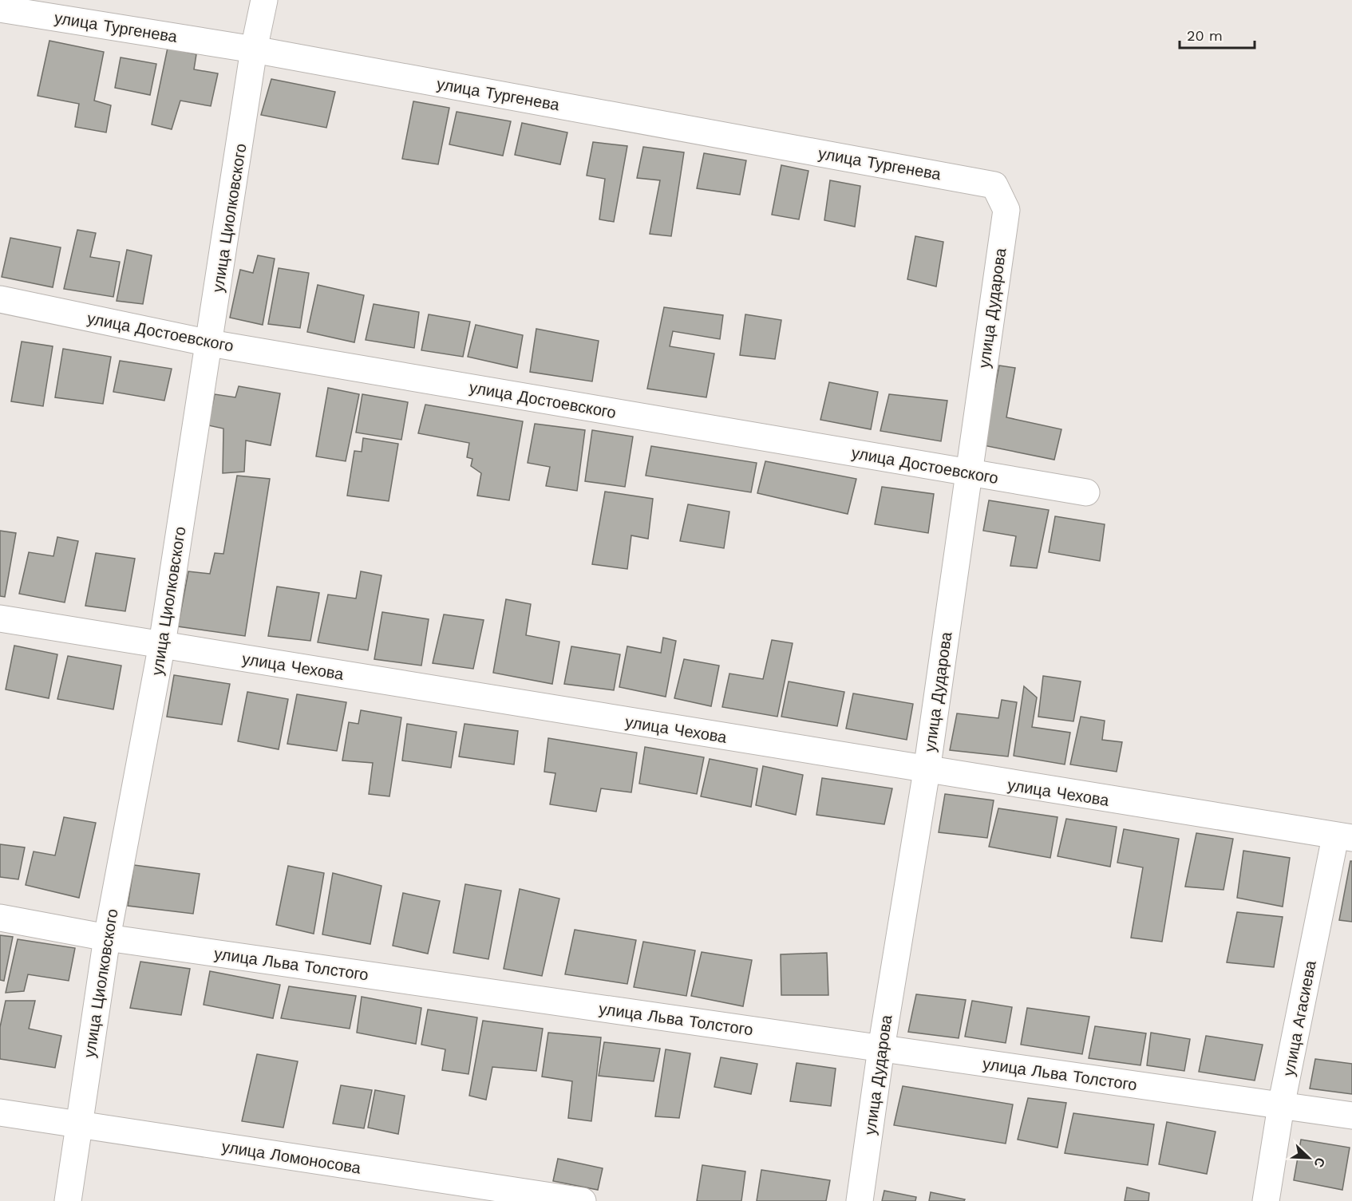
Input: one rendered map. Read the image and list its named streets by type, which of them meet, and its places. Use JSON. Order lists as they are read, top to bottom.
{
  "streets": {
    "street": [
      "улица Тургенева",
      "улица Циолковского",
      "улица Дударова",
      "улица Достоевского",
      "улица Чехова",
      "улица Льва Толстого",
      "улица Агасиева",
      "улица Ломоносова"
    ]
  },
  "crossings": [
    ["улица Тургенева", "улица Циолковского"],
    ["улица Тургенева", "улица Дударова"],
    ["улица Циолковского", "улица Достоевского"],
    ["улица Циолковского", "улица Чехова"],
    ["улица Циолковского", "улица Льва Толстого"],
    ["улица Циолковского", "улица Ломоносова"],
    ["улица Дударова", "улица Достоевского"],
    ["улица Дударова", "улица Чехова"],
    ["улица Дударова", "улица Льва Толстого"],
    ["улица Чехова", "улица Агасиева"],
    ["улица Льва Толстого", "улица Агасиева"]
  ],
  "scale_bar": "20 m",
  "north": "bottom right"
}
